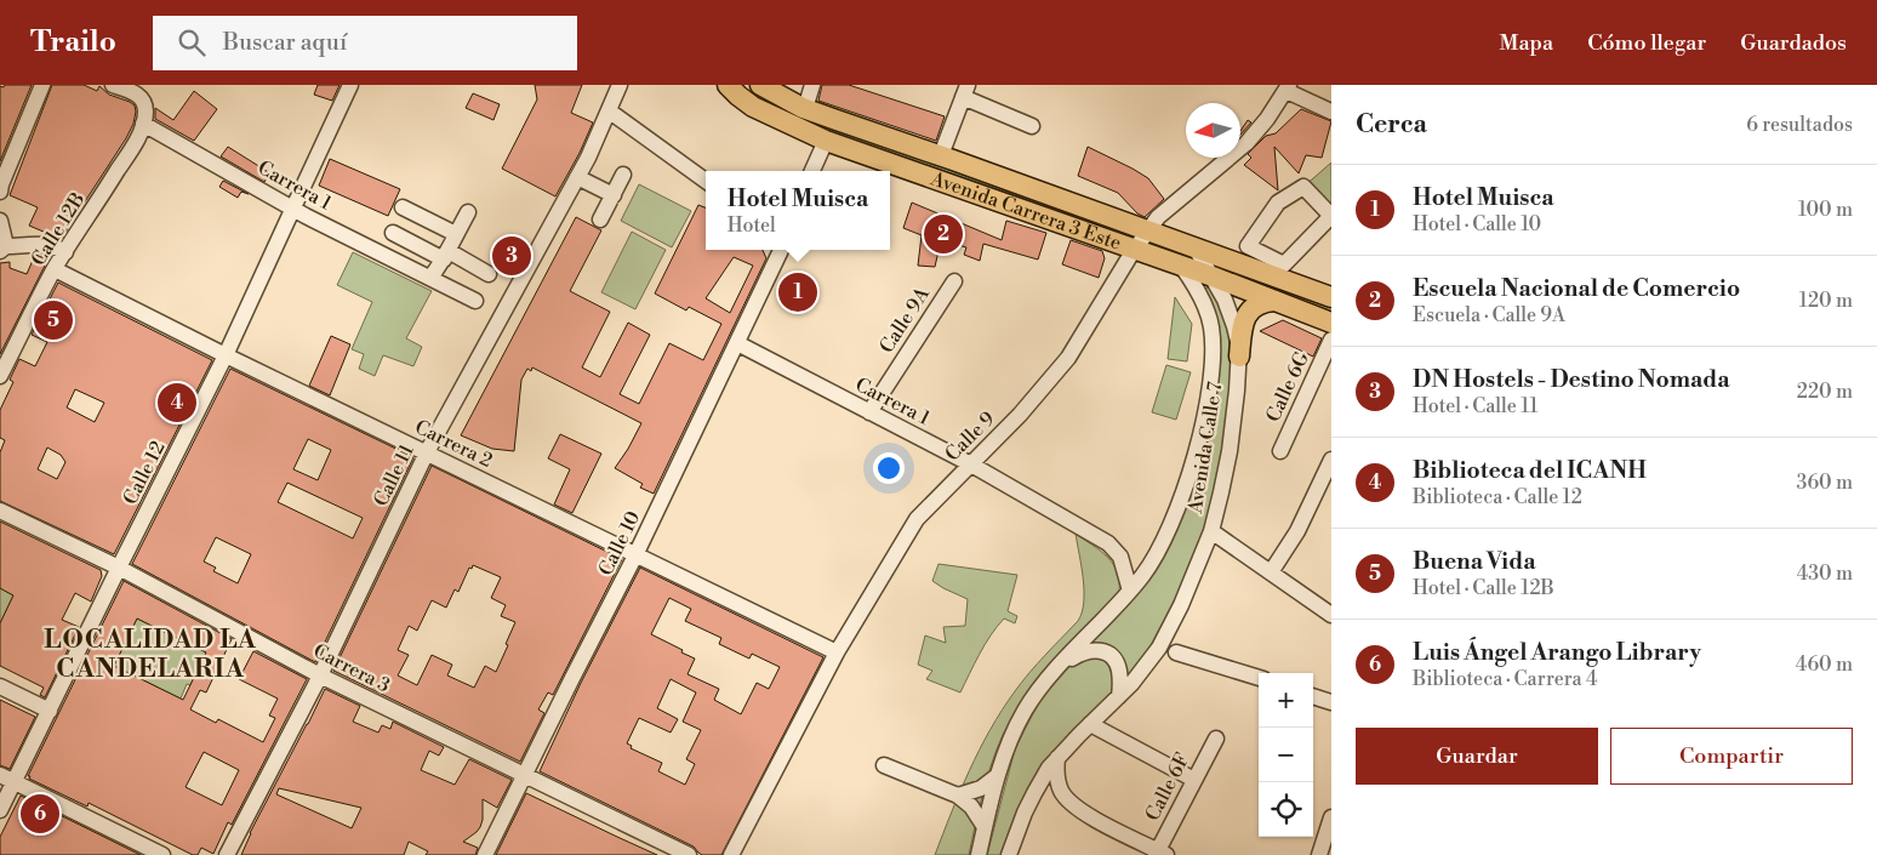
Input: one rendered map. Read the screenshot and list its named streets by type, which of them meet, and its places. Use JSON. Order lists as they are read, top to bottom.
{
  "streets": {
    "main road": ["Avenida Carrera 3 Este"],
    "street": [
      "Carrera 1",
      "Calle 12B",
      "Calle 9A",
      "Calle 6G",
      "Calle 9",
      "Carrera 2",
      "Avenida Calle 7",
      "Calle 12",
      "Calle 11",
      "Calle 10",
      "Carrera 3",
      "Calle 6F"
    ]
  },
  "crossings": [
    ["Carrera 1", "Calle 12B"],
    ["Carrera 1", "Calle 9A"],
    ["Carrera 1", "Calle 9"],
    ["Carrera 1", "Avenida Calle 7"],
    ["Carrera 1", "Calle 12"],
    ["Carrera 1", "Calle 10"],
    ["Avenida Carrera 3 Este", "Calle 9"],
    ["Avenida Carrera 3 Este", "Avenida Calle 7"],
    ["Calle 12B", "Carrera 2"],
    ["Calle 9", "Carrera 2"],
    ["Carrera 2", "Calle 12"],
    ["Carrera 2", "Calle 11"],
    ["Carrera 2", "Calle 10"],
    ["Calle 12", "Carrera 3"],
    ["Calle 11", "Carrera 3"],
    ["Calle 10", "Carrera 3"]
  ],
  "districts": ["LOCALIDAD LA CANDELARIA"],
  "north": "left",
  "page": {
    "header": "Trailo",
    "search": "Buscar aquí",
    "nav": ["Mapa", "Cómo llegar", "Guardados"],
    "heading": ["Cerca", "6 resultados"],
    "list": [
      {
        "mark": "1",
        "name": "Hotel Muisca",
        "note": "Hotel · Calle 10",
        "value": "100 m"
      },
      {
        "mark": "2",
        "name": "Escuela Nacional de Comercio",
        "note": "Escuela · Calle 9A",
        "value": "120 m"
      },
      {
        "mark": "3",
        "name": "DN Hostels - Destino Nomada",
        "note": "Hotel · Calle 11",
        "value": "220 m"
      },
      {
        "mark": "4",
        "name": "Biblioteca del ICANH",
        "note": "Biblioteca · Calle 12",
        "value": "360 m"
      },
      {
        "mark": "5",
        "name": "Buena Vida",
        "note": "Hotel · Calle 12B",
        "value": "430 m"
      },
      {
        "mark": "6",
        "name": "Luis Ángel Arango Library",
        "note": "Biblioteca · Carrera 4",
        "value": "460 m"
      }
    ],
    "popup": ["Hotel Muisca", "Hotel"],
    "pins": [
      "2",
      "3",
      "1",
      "5",
      "4",
      "6"
    ],
    "map_buttons": ["+", "−"],
    "buttons": ["Guardar", "Compartir"]
  }
}
